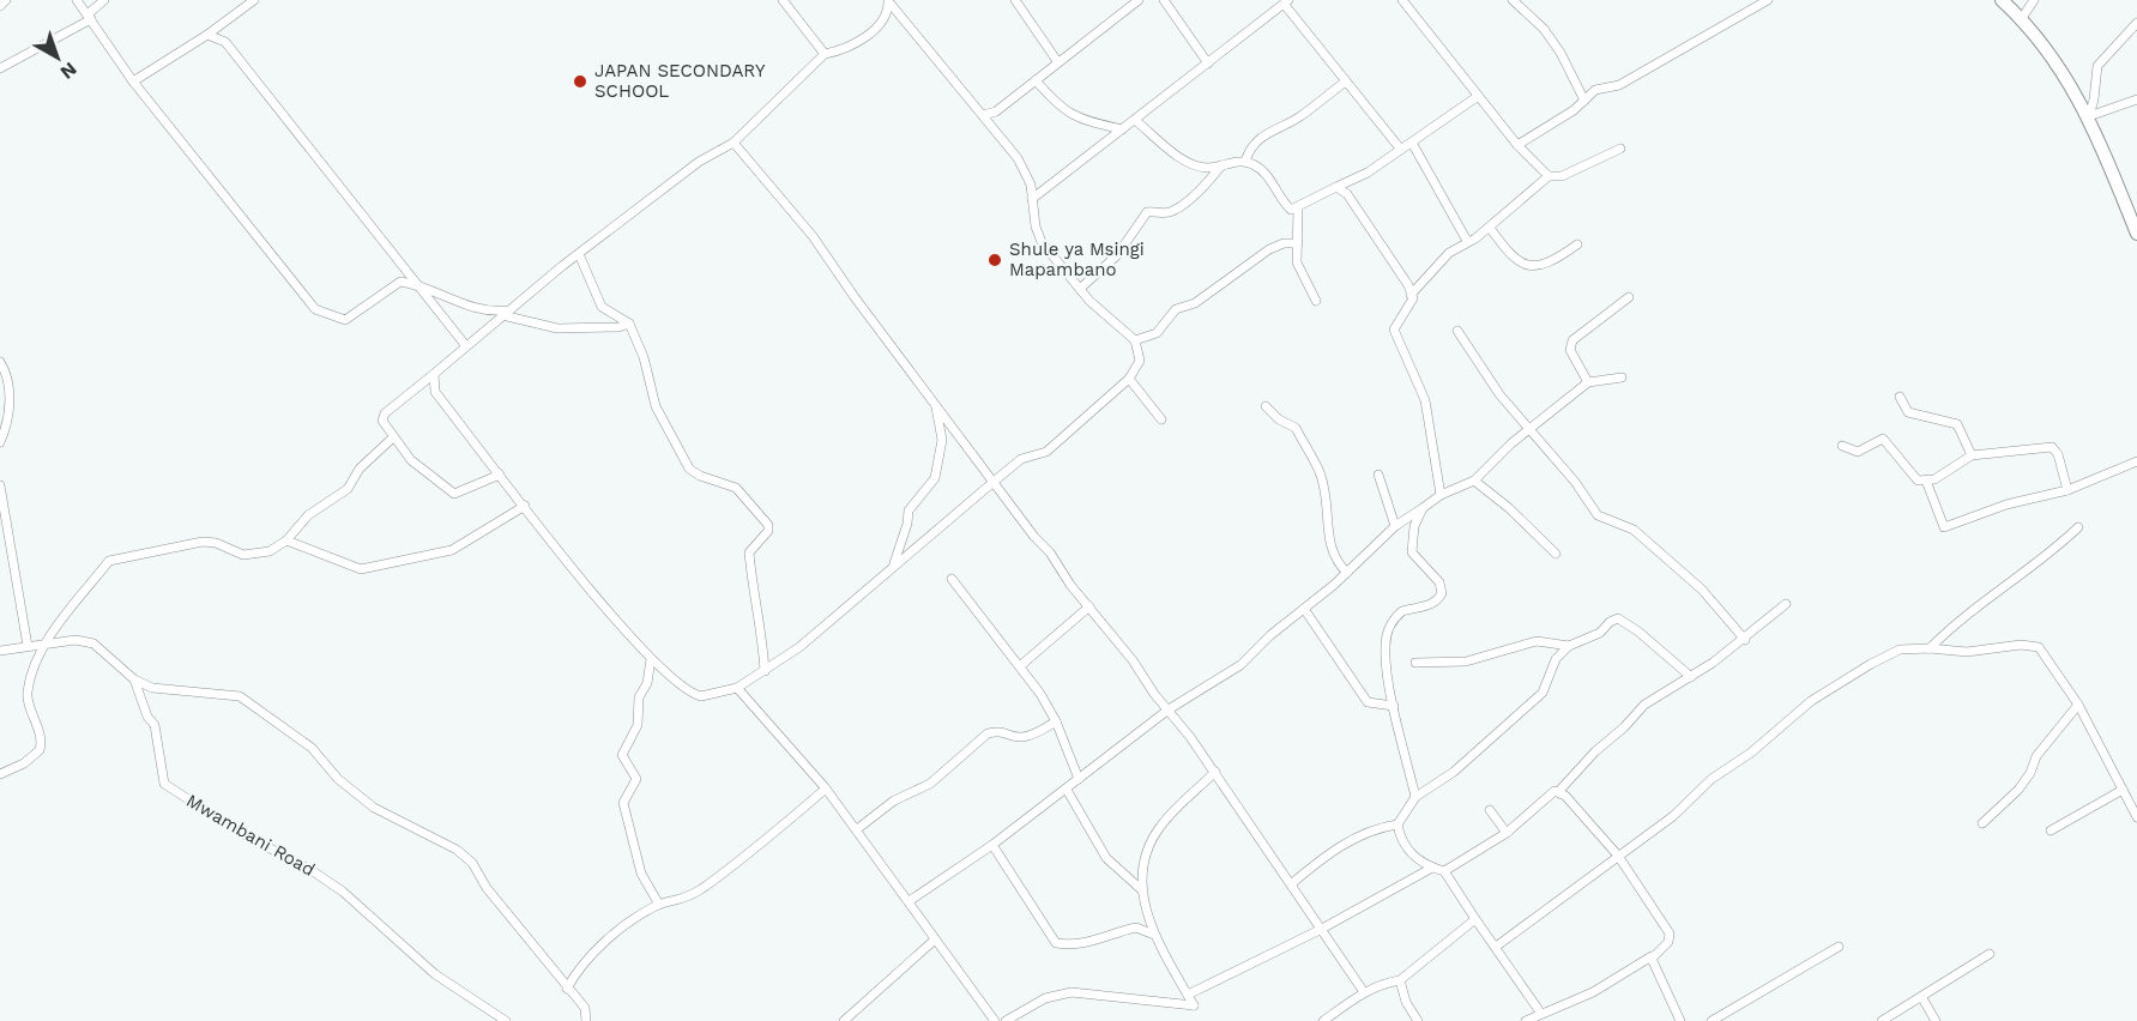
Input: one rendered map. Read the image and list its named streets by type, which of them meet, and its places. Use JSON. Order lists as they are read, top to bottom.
{
  "streets": {
    "street": ["Mwambani Road"]
  },
  "places": ["JAPAN SECONDARY SCHOOL", "Shule ya Msingi Mapambano"],
  "north": "bottom right"
}
